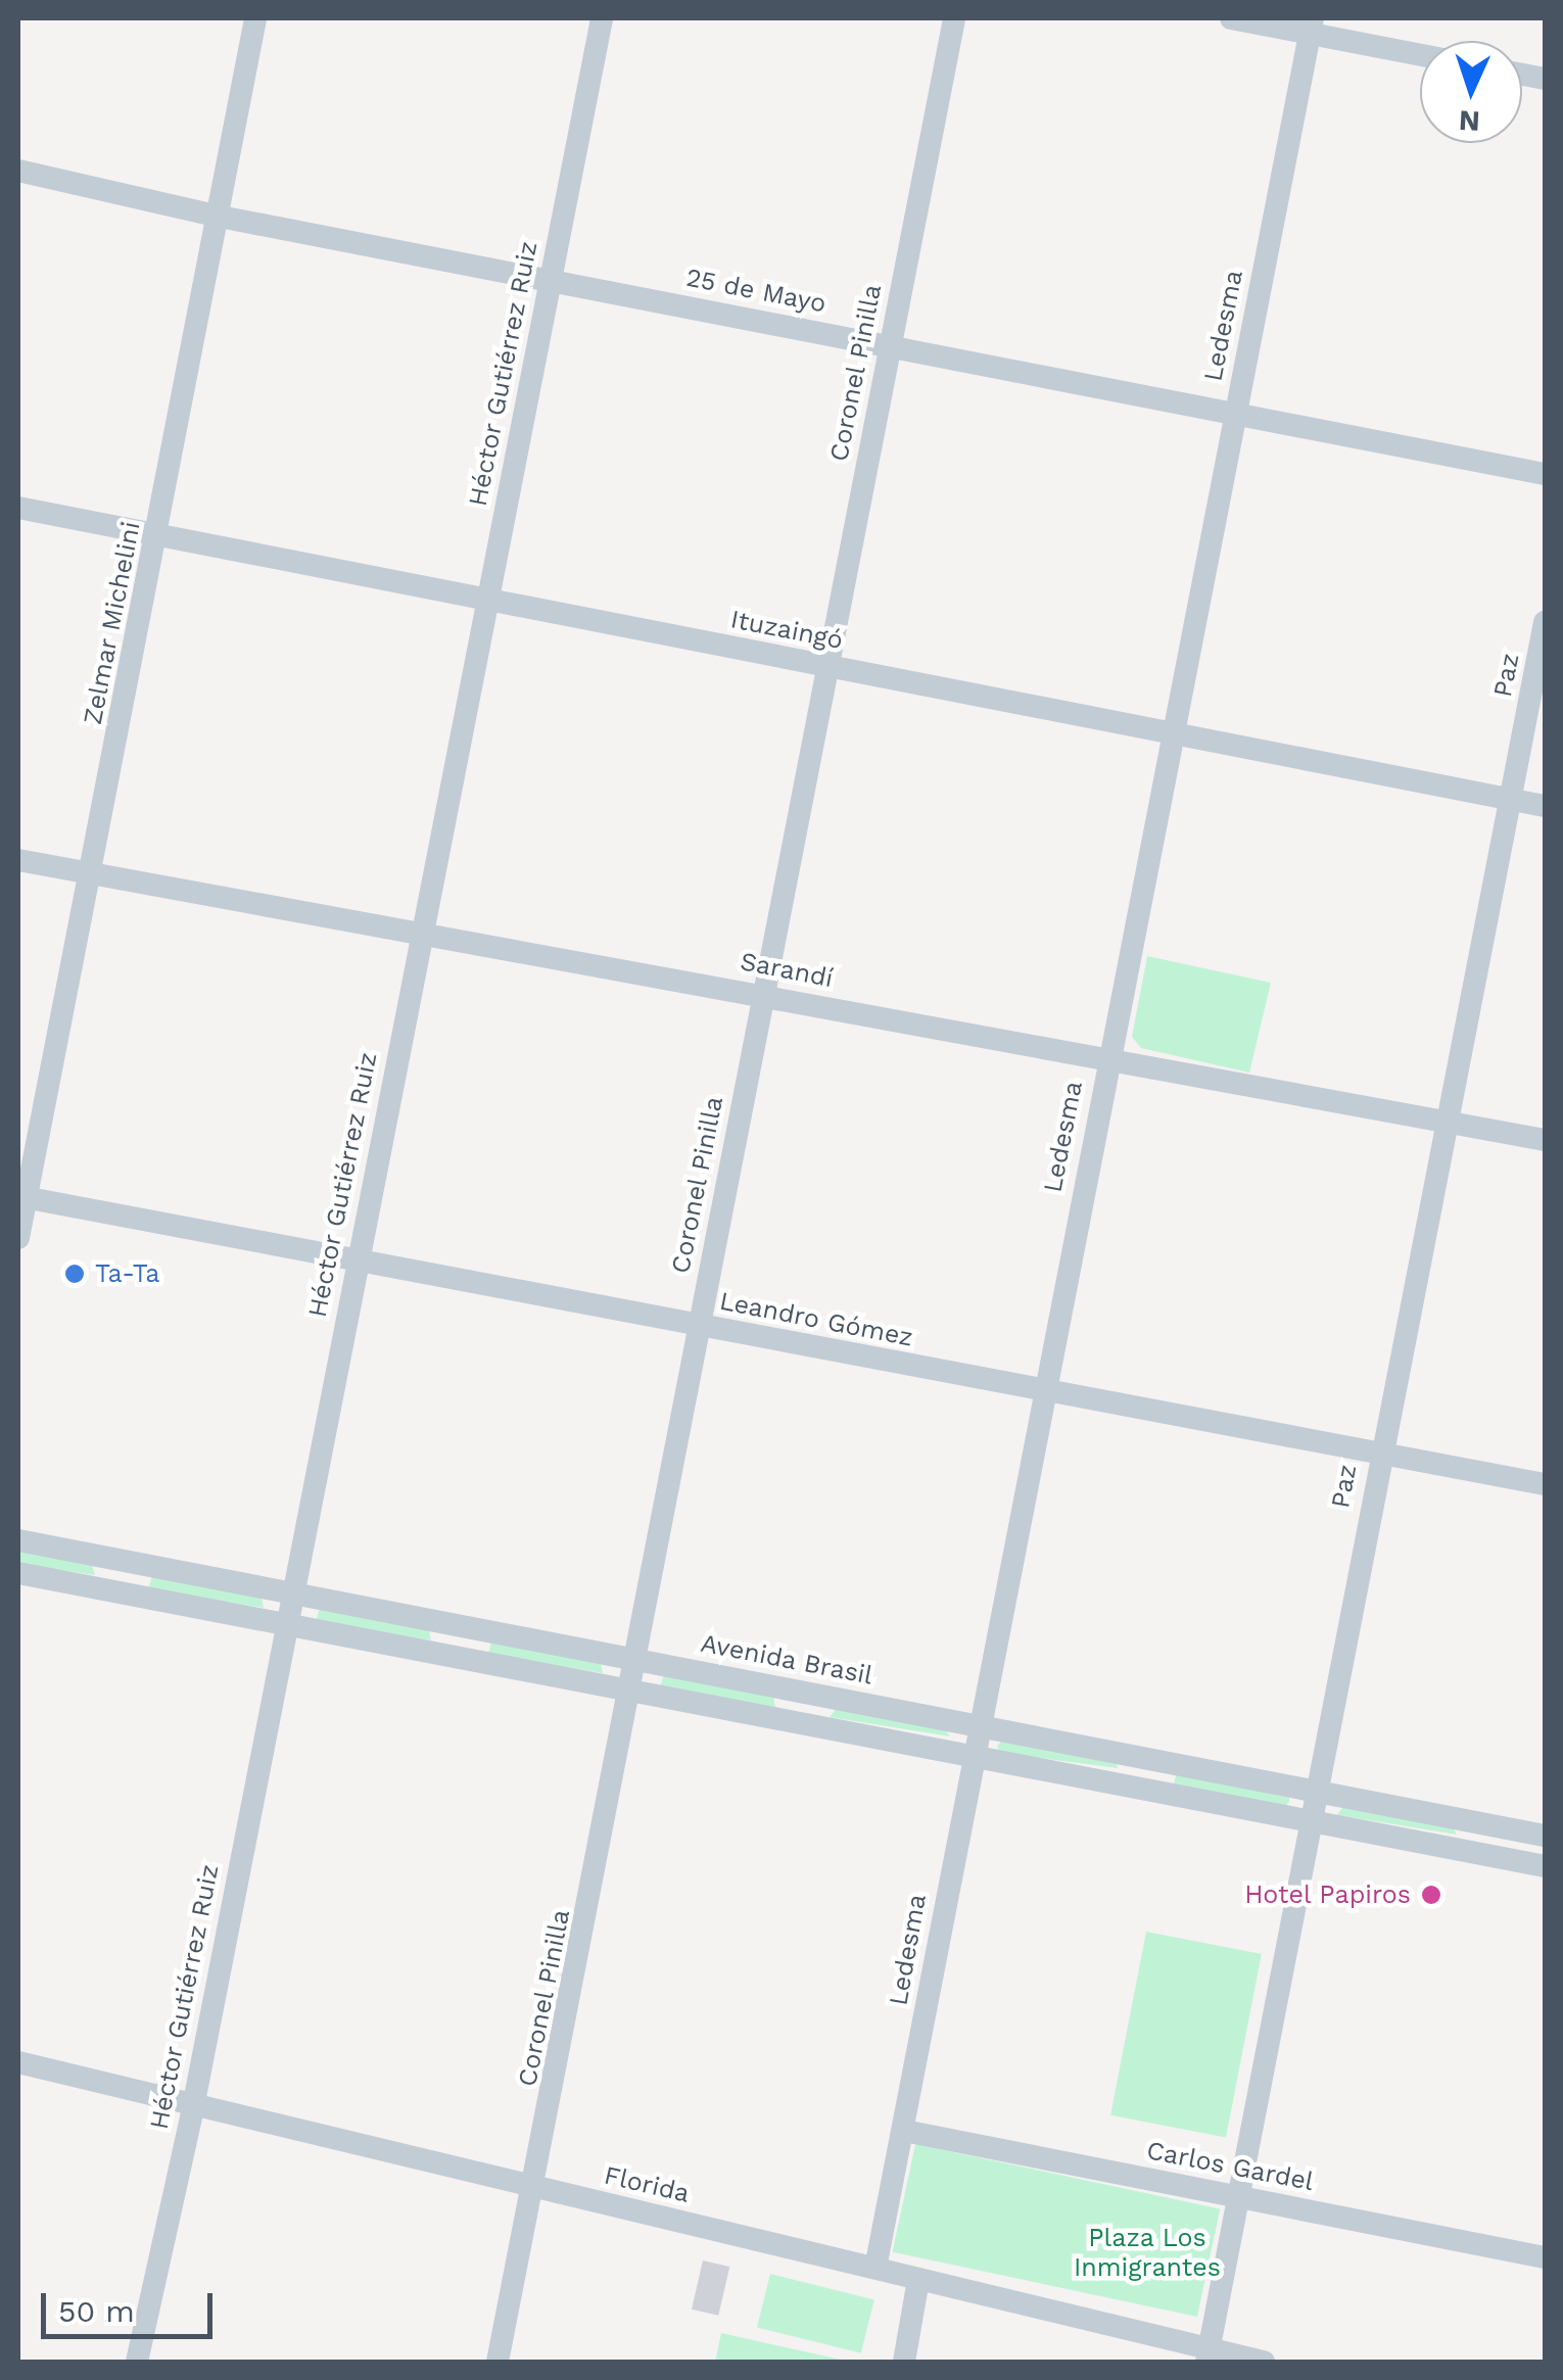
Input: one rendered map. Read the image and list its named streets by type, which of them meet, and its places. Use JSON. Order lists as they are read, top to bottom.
{
  "streets": {
    "street": [
      "25 de Mayo",
      "Ledesma",
      "Coronel Pinilla",
      "Héctor Gutiérrez Ruiz",
      "Zelmar Michelini",
      "Ituzaingó",
      "Paz",
      "Sarandí",
      "Leandro Gómez",
      "Avenida Brasil",
      "Carlos Gardel",
      "Florida"
    ]
  },
  "crossings": [
    ["25 de Mayo", "Ledesma"],
    ["25 de Mayo", "Coronel Pinilla"],
    ["25 de Mayo", "Héctor Gutiérrez Ruiz"],
    ["25 de Mayo", "Zelmar Michelini"],
    ["Ledesma", "Ituzaingó"],
    ["Ledesma", "Sarandí"],
    ["Ledesma", "Leandro Gómez"],
    ["Ledesma", "Avenida Brasil"],
    ["Ledesma", "Carlos Gardel"],
    ["Ledesma", "Florida"],
    ["Coronel Pinilla", "Ituzaingó"],
    ["Coronel Pinilla", "Sarandí"],
    ["Coronel Pinilla", "Leandro Gómez"],
    ["Coronel Pinilla", "Avenida Brasil"],
    ["Coronel Pinilla", "Florida"],
    ["Héctor Gutiérrez Ruiz", "Ituzaingó"],
    ["Héctor Gutiérrez Ruiz", "Sarandí"],
    ["Héctor Gutiérrez Ruiz", "Leandro Gómez"],
    ["Héctor Gutiérrez Ruiz", "Avenida Brasil"],
    ["Héctor Gutiérrez Ruiz", "Florida"],
    ["Zelmar Michelini", "Ituzaingó"],
    ["Zelmar Michelini", "Sarandí"],
    ["Zelmar Michelini", "Leandro Gómez"],
    ["Ituzaingó", "Paz"],
    ["Paz", "Sarandí"],
    ["Paz", "Leandro Gómez"],
    ["Paz", "Avenida Brasil"],
    ["Paz", "Carlos Gardel"],
    ["Paz", "Florida"]
  ],
  "parks": ["Plaza Los Inmigrantes"],
  "places": ["Ta-Ta", "Hotel Papiros"],
  "scale_bar": "50 m",
  "north": "bottom"
}
